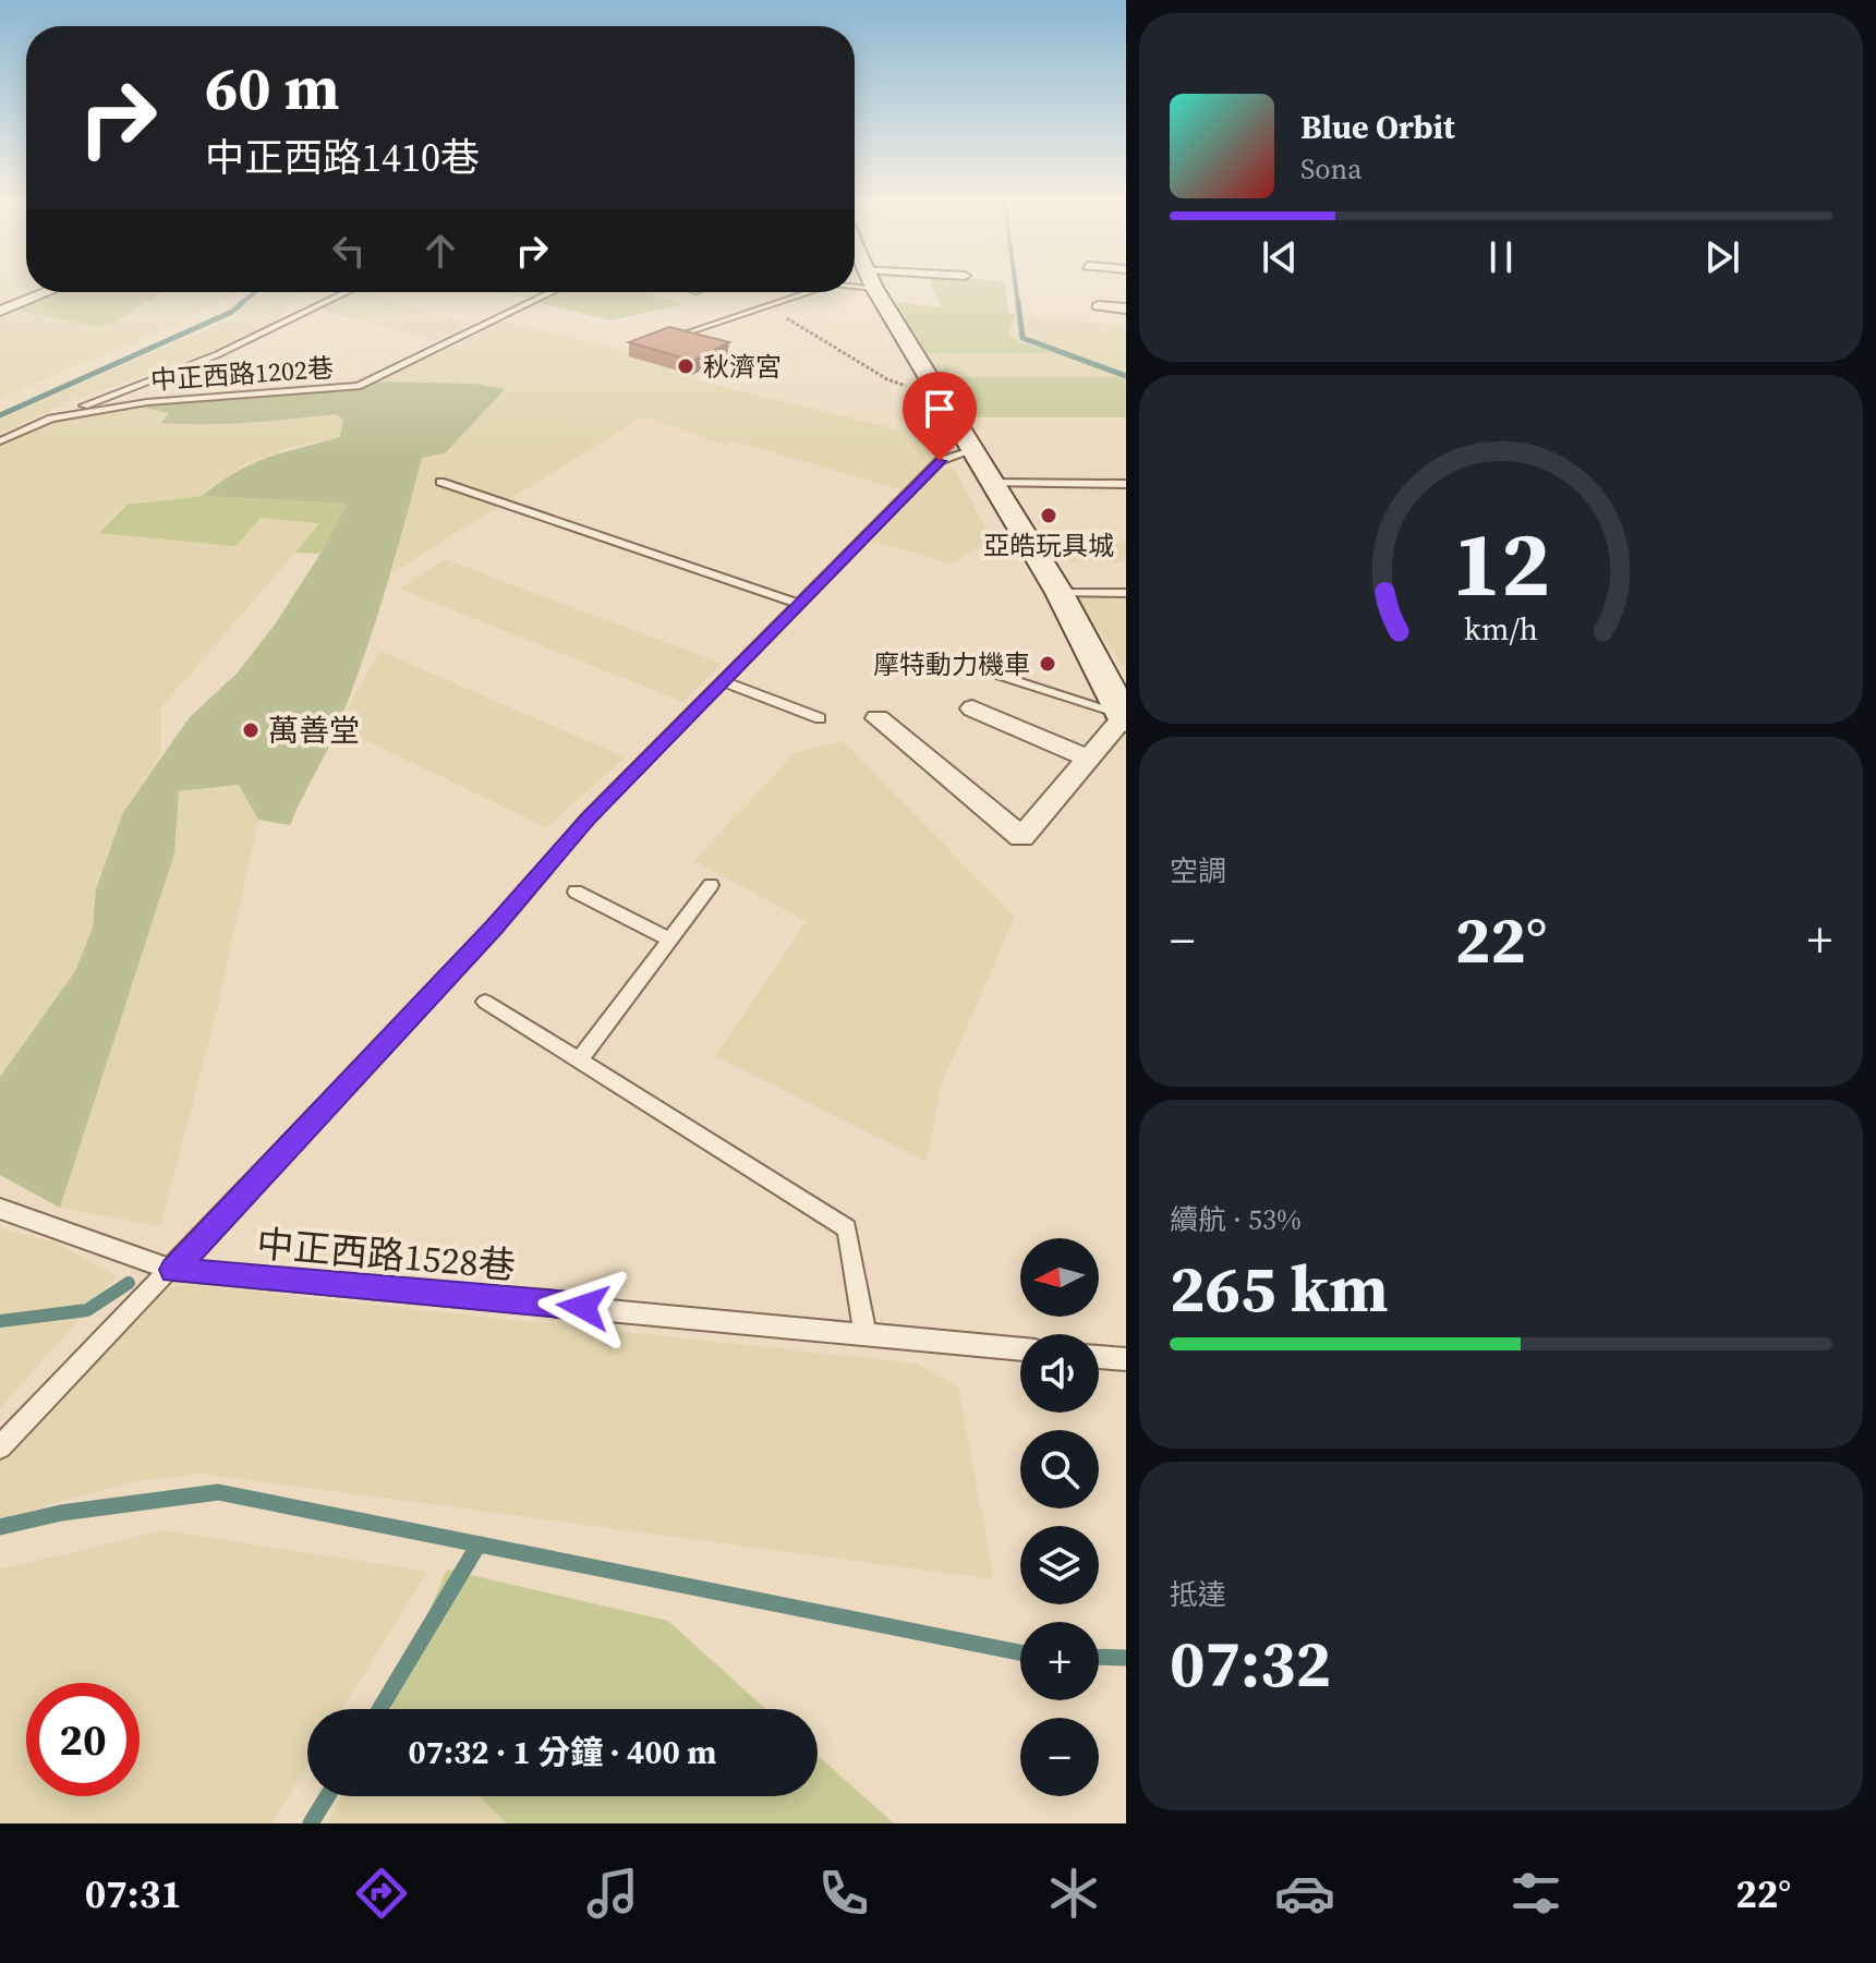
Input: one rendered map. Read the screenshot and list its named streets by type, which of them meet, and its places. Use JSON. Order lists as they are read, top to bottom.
{
  "streets": {
    "lane": ["中正西路1202巷", "中正西路1528巷"]
  },
  "places": [
    "秋濟宮",
    "亞皓玩具城",
    "摩特動力機車",
    "萬善堂"
  ],
  "north": "left",
  "page": {
    "turn": ["60 m", "中正西路1410巷"],
    "song": ["Blue Orbit", "Sona"],
    "tile": [
      "空調",
      ["續航 · 53%", "265 km"],
      ["抵達", "07:32"]
    ],
    "heat": ["−", "22°", "+"],
    "map_buttons": ["+", "−"],
    "limit": "20",
    "trip": "07:32 · 1 分鐘 · 400 m",
    "tabs": ["07:31", "22°"],
    "gauge": ["12", "km/h"]
  }
}
